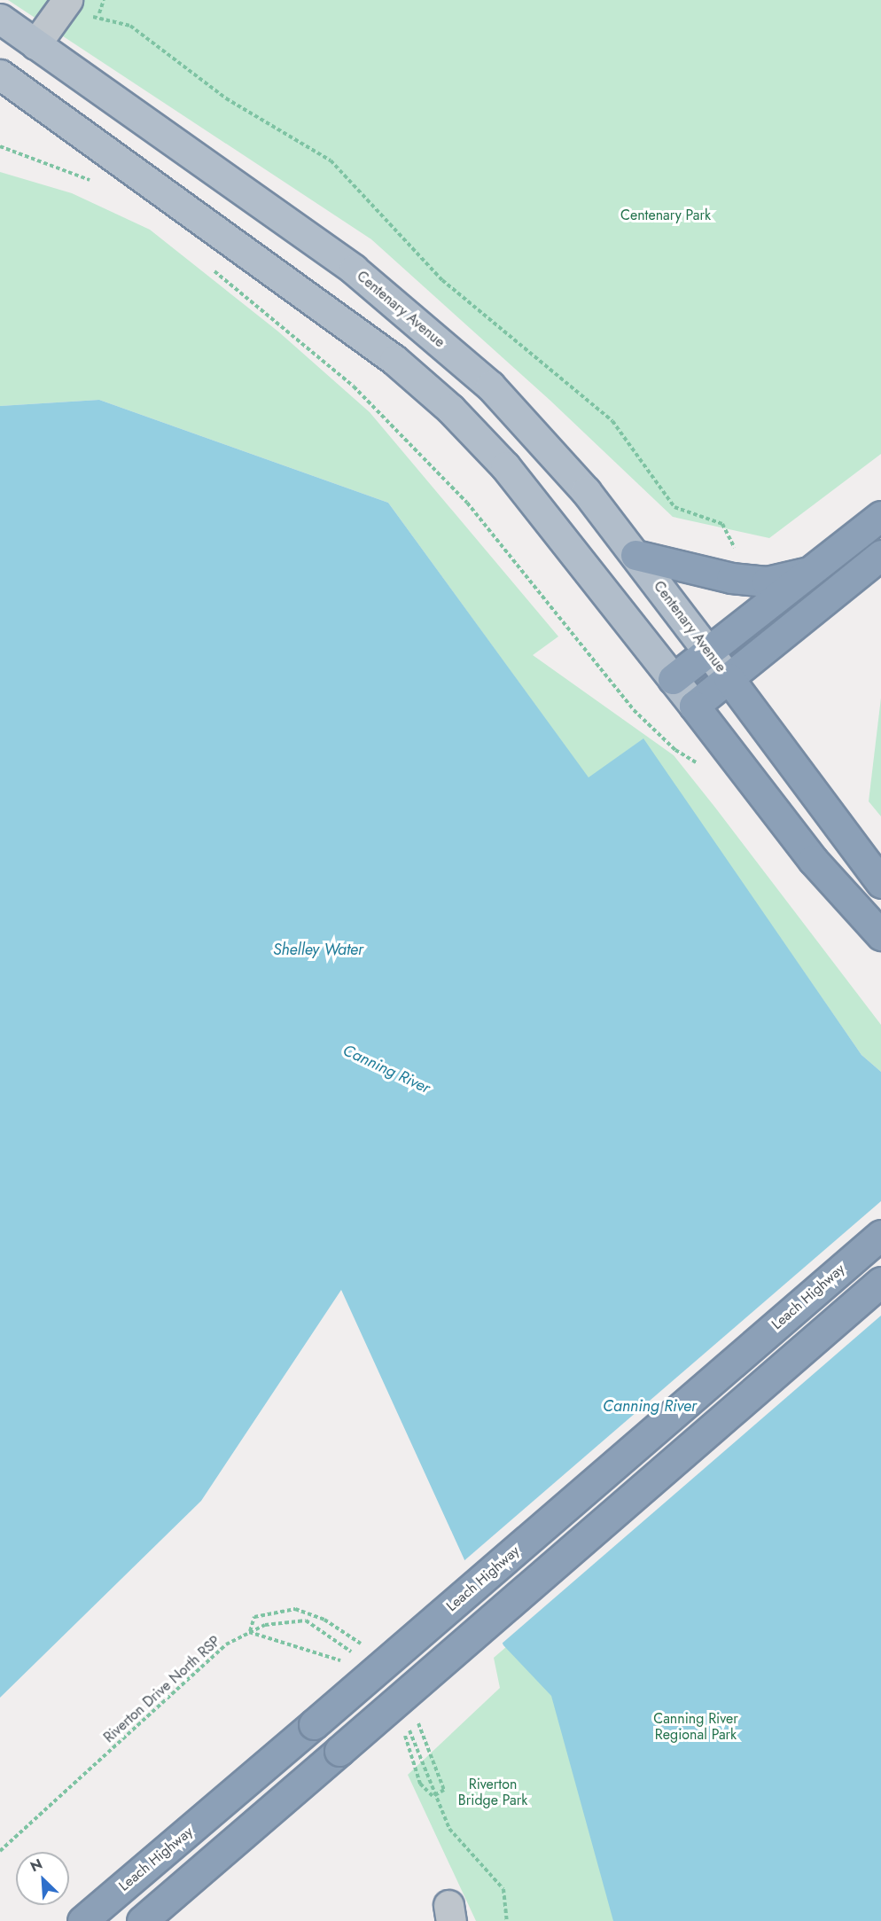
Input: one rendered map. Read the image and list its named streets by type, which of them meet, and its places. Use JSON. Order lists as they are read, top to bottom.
{
  "streets": {
    "highway": ["Leach Highway"],
    "main road": ["Centenary Avenue"],
    "path": ["Riverton Drive North RSP"]
  },
  "water": ["Shelley Water", "Canning River"],
  "parks": ["Centenary Park", "Canning River Regional Park", "Riverton Bridge Park"],
  "north": "top left"
}
